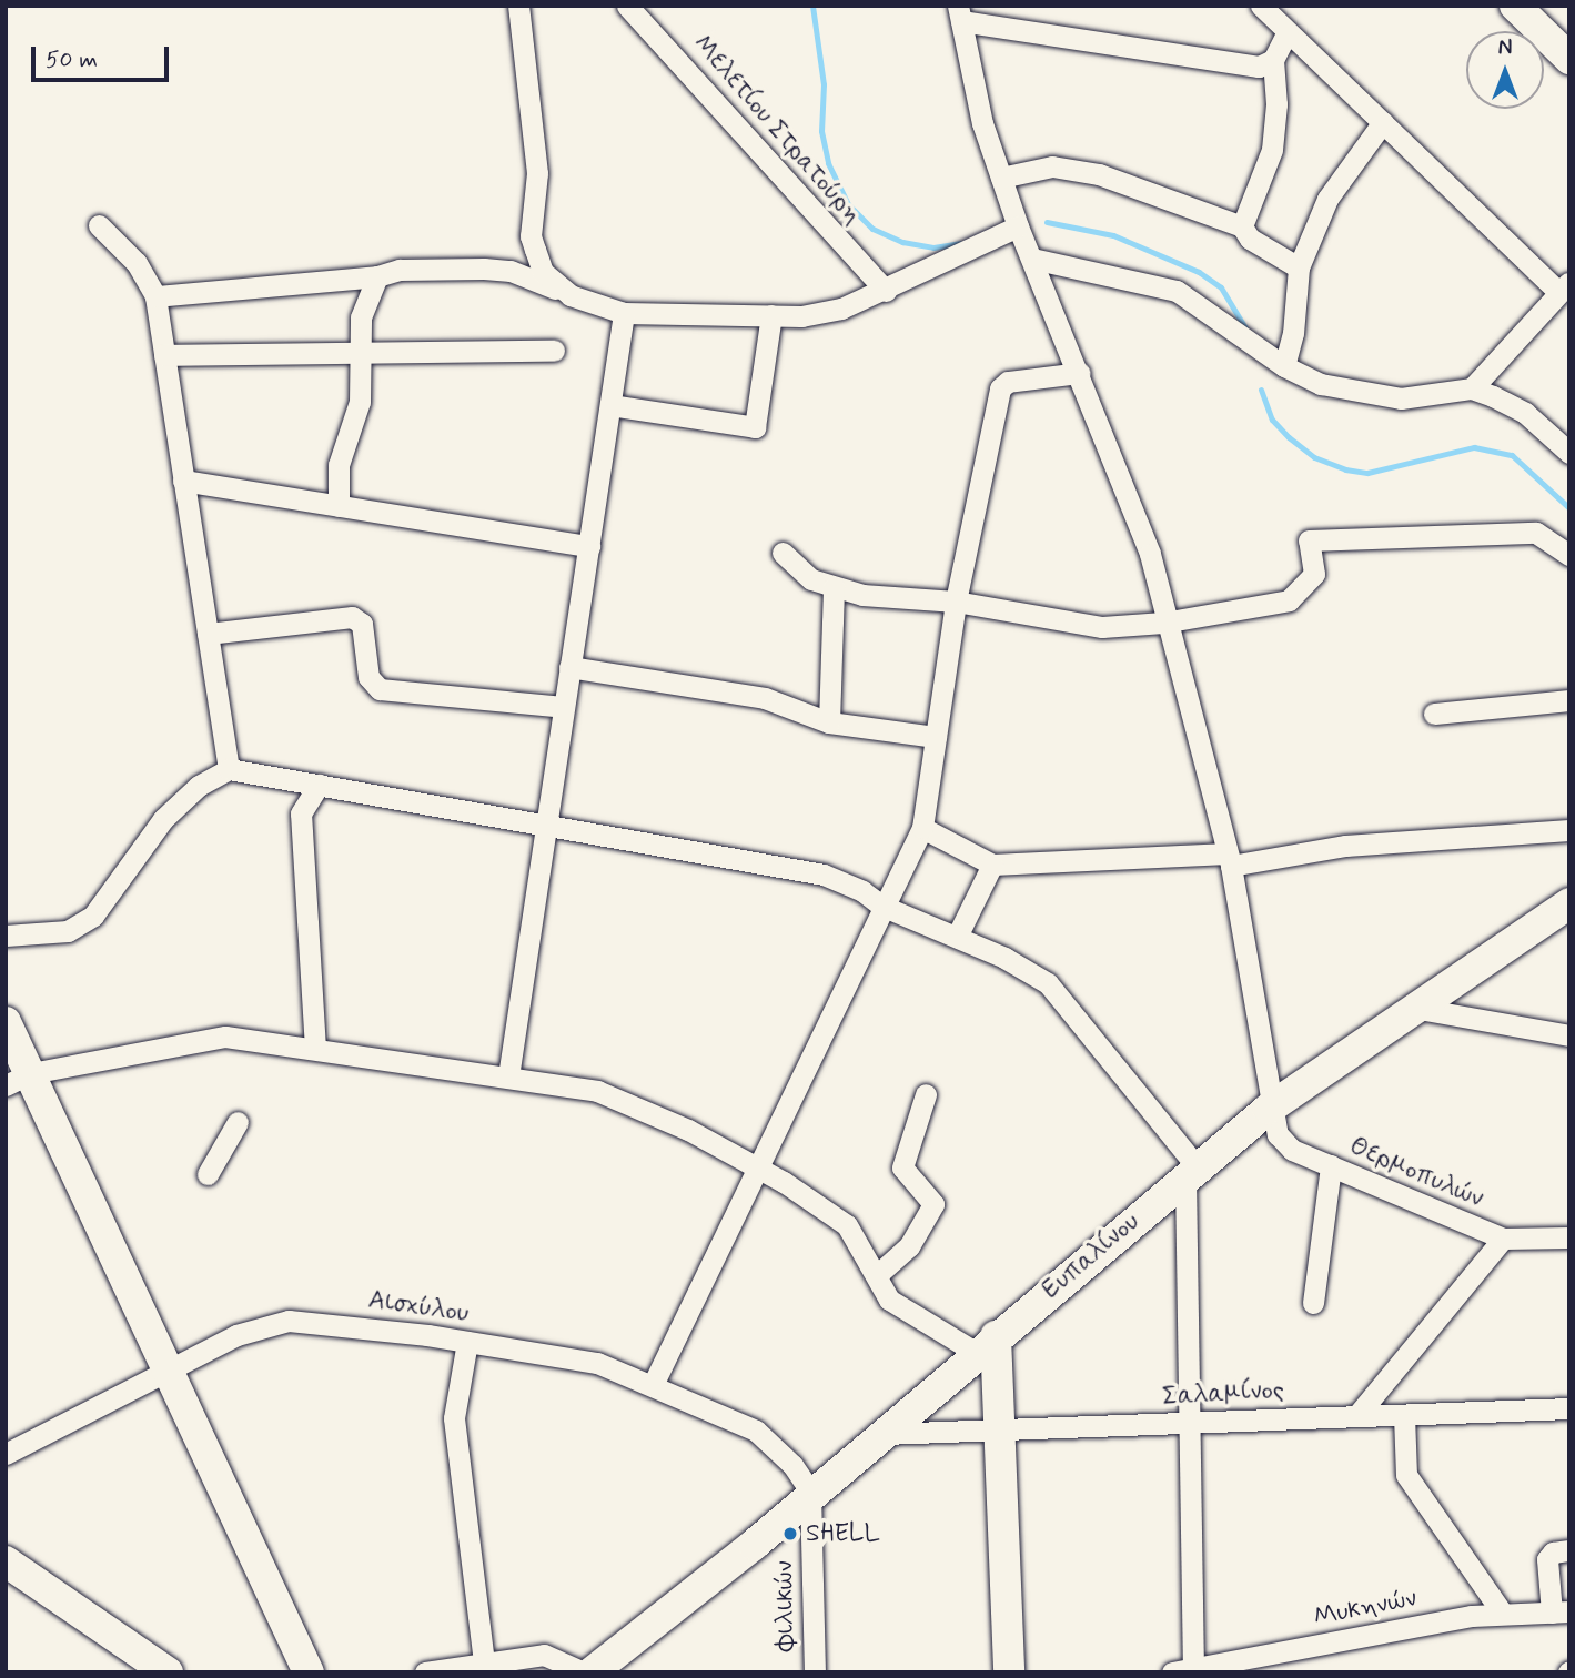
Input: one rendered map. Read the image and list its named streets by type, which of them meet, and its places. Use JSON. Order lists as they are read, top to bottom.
{
  "streets": {
    "street": [
      "Μελετίου Στρατούρη",
      "Θερμοπυλών",
      "Ευπαλίνου",
      "Αισχύλου",
      "Σαλαμίνος",
      "Φιλικών",
      "Μυκηνών"
    ]
  },
  "crossings": [
    ["Θερμοπυλών", "Ευπαλίνου"],
    ["Ευπαλίνου", "Αισχύλου"],
    ["Ευπαλίνου", "Σαλαμίνος"],
    ["Ευπαλίνου", "Φιλικών"],
    ["Αισχύλου", "Φιλικών"]
  ],
  "places": ["SHELL"],
  "scale_bar": "50 m",
  "north": "top"
}
